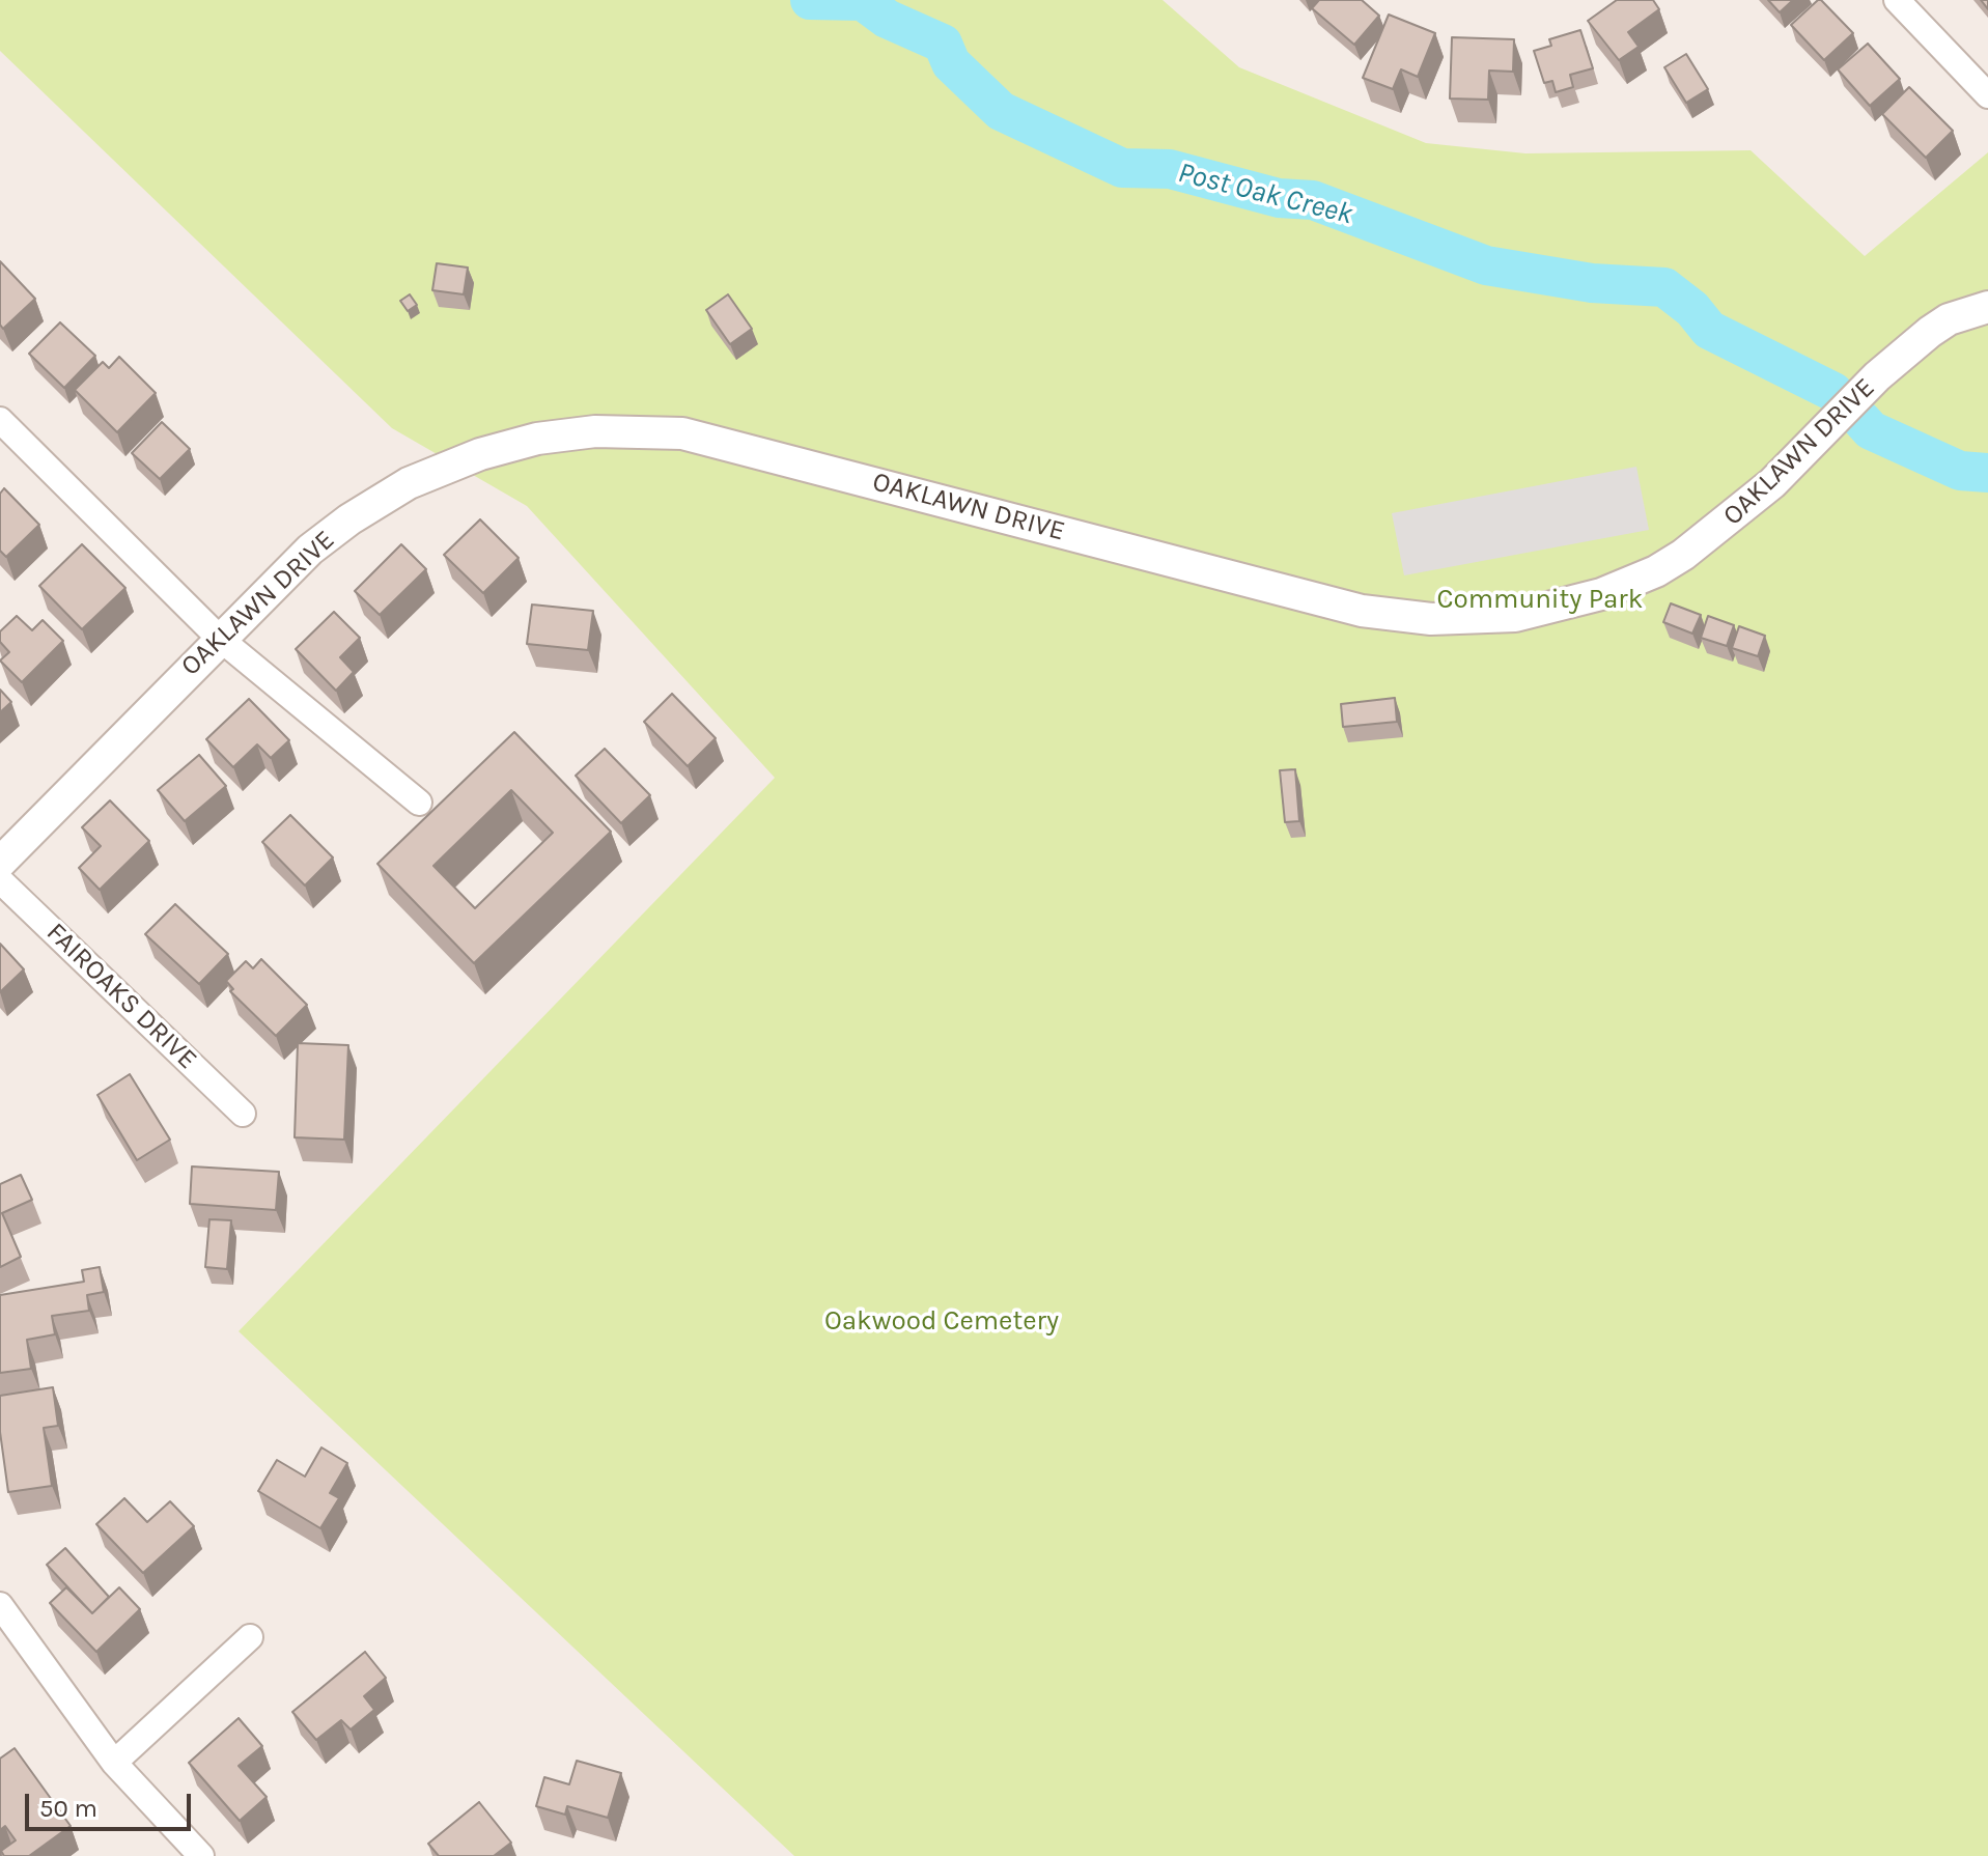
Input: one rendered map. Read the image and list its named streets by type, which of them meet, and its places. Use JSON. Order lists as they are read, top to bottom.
{
  "streets": {
    "street": ["OAKLAWN DRIVE", "FAIROAKS DRIVE"]
  },
  "water": ["Post Oak Creek"],
  "parks": ["Community Park", "Oakwood Cemetery"],
  "scale_bar": "50 m"
}
